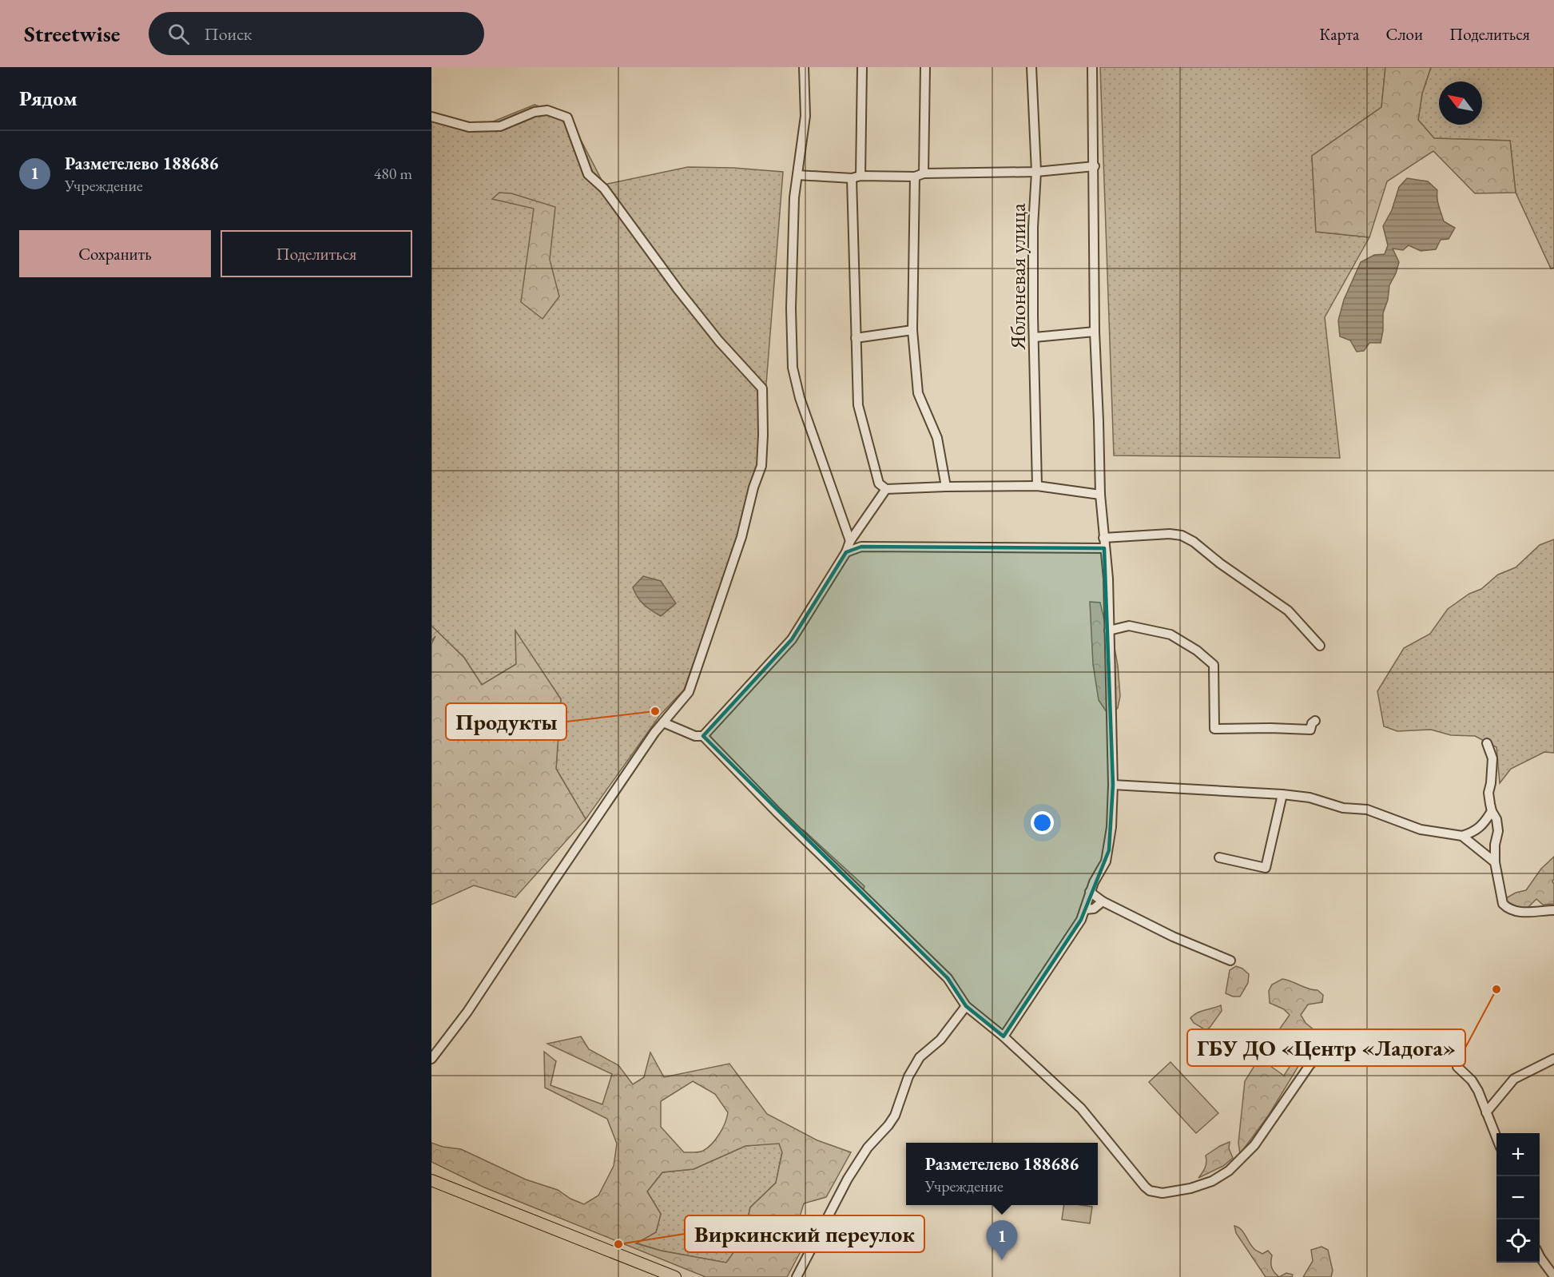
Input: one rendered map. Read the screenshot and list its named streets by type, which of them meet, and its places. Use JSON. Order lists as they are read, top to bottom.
{
  "streets": {
    "street": ["Яблоневая улица"]
  },
  "places": ["Продукты", "ГБУ ДО «Центр «Ладога»", "Виркинский переулок"],
  "north": "top left",
  "page": {
    "header": "Streetwise",
    "search": "Поиск",
    "nav": ["Карта", "Слои", "Поделиться"],
    "heading": "Рядом",
    "list": [
      {
        "mark": "1",
        "name": "Разметелево 188686",
        "note": "Учреждение",
        "value": "480 m"
      }
    ],
    "buttons": ["Сохранить", "Поделиться"],
    "map_buttons": ["+", "−"],
    "popup": ["Разметелево 188686", "Учреждение"],
    "pins": "1"
  }
}
